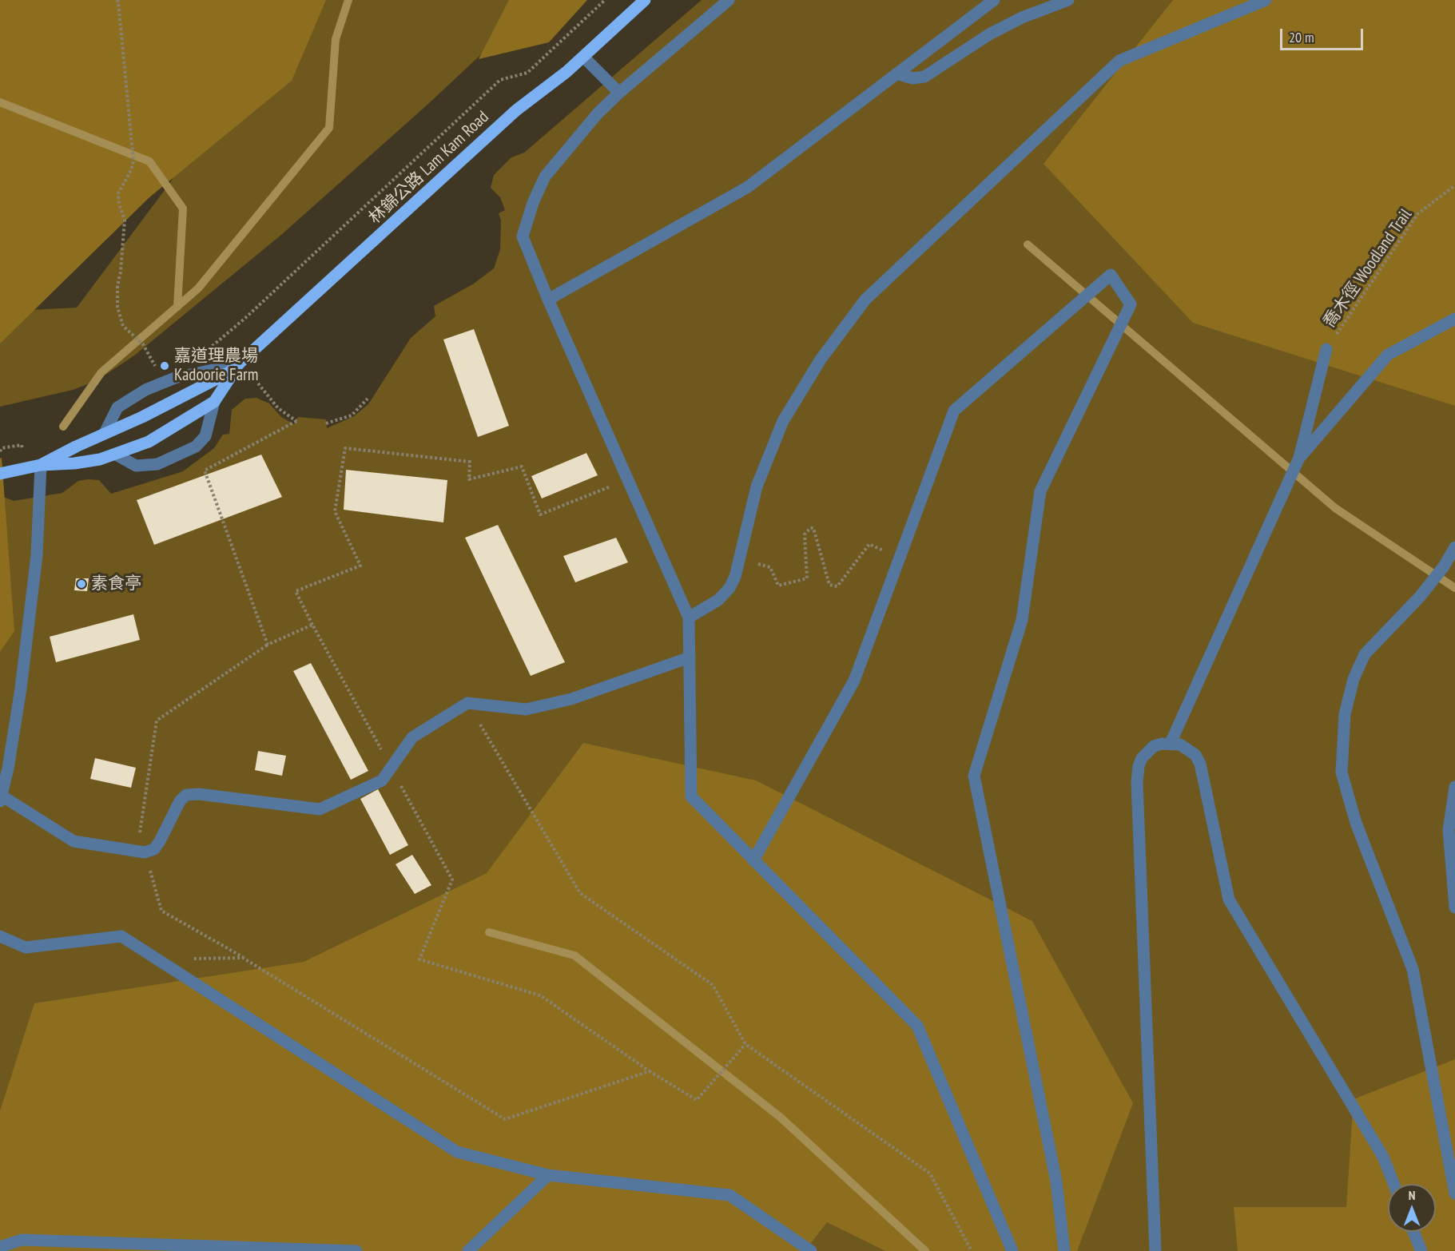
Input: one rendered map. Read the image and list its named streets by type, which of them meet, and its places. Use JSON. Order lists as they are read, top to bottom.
{
  "streets": {
    "main road": ["林錦公路 Lam Kam Road"],
    "path": ["喬木徑 Woodland Trail"]
  },
  "places": ["嘉道理農場 Kadoorie Farm", "素食亭"],
  "scale_bar": "20 m",
  "north": "top"
}
